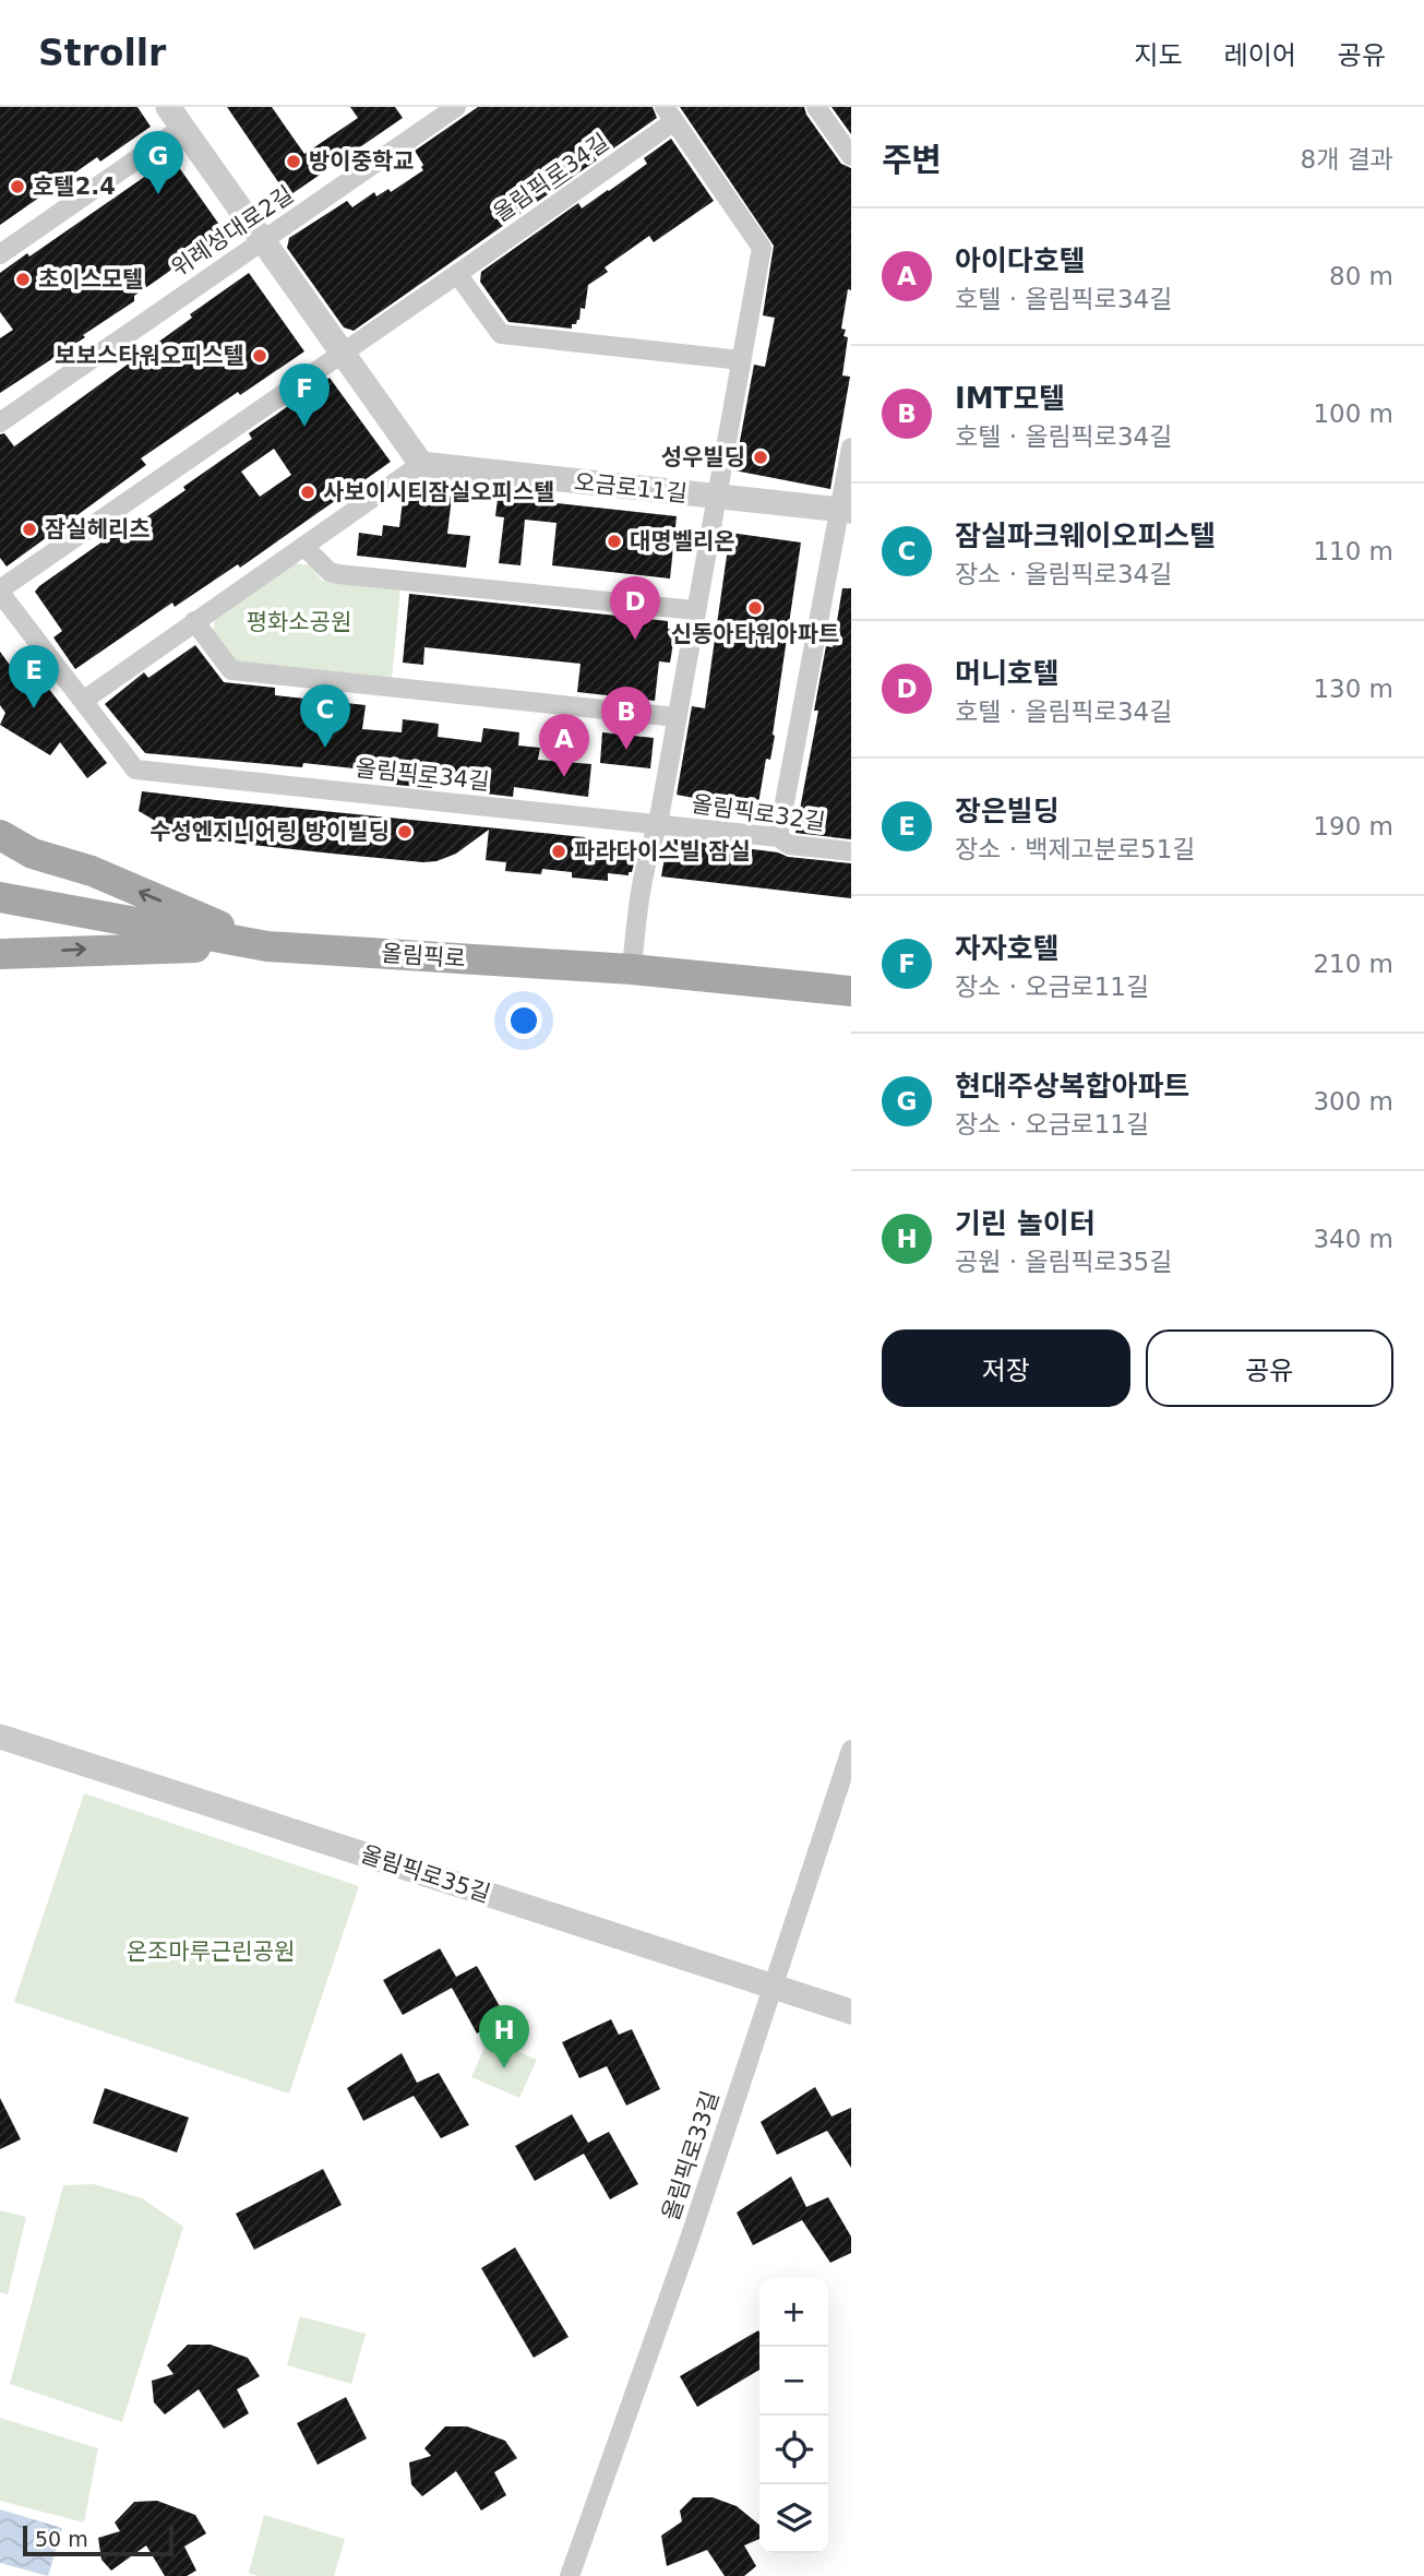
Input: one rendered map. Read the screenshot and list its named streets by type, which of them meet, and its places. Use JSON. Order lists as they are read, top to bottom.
{
  "streets": {
    "main road": ["올림픽로"],
    "street": [
      "올림픽로34길",
      "위례성대로2길",
      "오금로11길",
      "올림픽로32길",
      "올림픽로35길",
      "올림픽로33길"
    ]
  },
  "crossings": [
    ["올림픽로34길", "오금로11길"],
    ["올림픽로34길", "올림픽로32길"],
    ["올림픽로34길", "올림픽로"],
    ["올림픽로35길", "올림픽로33길"]
  ],
  "parks": ["평화소공원", "온조마루근린공원"],
  "places": [
    "방이중학교",
    "호텔2.4",
    "초이스모텔",
    "보보스타워오피스텔",
    "성우빌딩",
    "사보이시티잠실오피스텔",
    "잠실헤리츠",
    "대명벨리온",
    "신동아타워아파트",
    "수성엔지니어링 방이빌딩",
    "파라다이스빌 잠실"
  ],
  "scale_bar": "50 m",
  "page": {
    "header": "Strollr",
    "nav": ["지도", "레이어", "공유"],
    "heading": ["주변", "8개 결과"],
    "pins": [
      "G",
      "F",
      "D",
      "E",
      "C",
      "B",
      "A",
      "H"
    ],
    "list": [
      {
        "mark": "A",
        "name": "아이다호텔",
        "note": "호텔 · 올림픽로34길",
        "value": "80 m"
      },
      {
        "mark": "B",
        "name": "IMT모텔",
        "note": "호텔 · 올림픽로34길",
        "value": "100 m"
      },
      {
        "mark": "C",
        "name": "잠실파크웨이오피스텔",
        "note": "장소 · 올림픽로34길",
        "value": "110 m"
      },
      {
        "mark": "D",
        "name": "머니호텔",
        "note": "호텔 · 올림픽로34길",
        "value": "130 m"
      },
      {
        "mark": "E",
        "name": "장은빌딩",
        "note": "장소 · 백제고분로51길",
        "value": "190 m"
      },
      {
        "mark": "F",
        "name": "자자호텔",
        "note": "장소 · 오금로11길",
        "value": "210 m"
      },
      {
        "mark": "G",
        "name": "현대주상복합아파트",
        "note": "장소 · 오금로11길",
        "value": "300 m"
      },
      {
        "mark": "H",
        "name": "기린 놀이터",
        "note": "공원 · 올림픽로35길",
        "value": "340 m"
      }
    ],
    "buttons": ["저장", "공유"],
    "map_buttons": ["+", "−"],
    "scale": "50 m"
  }
}
